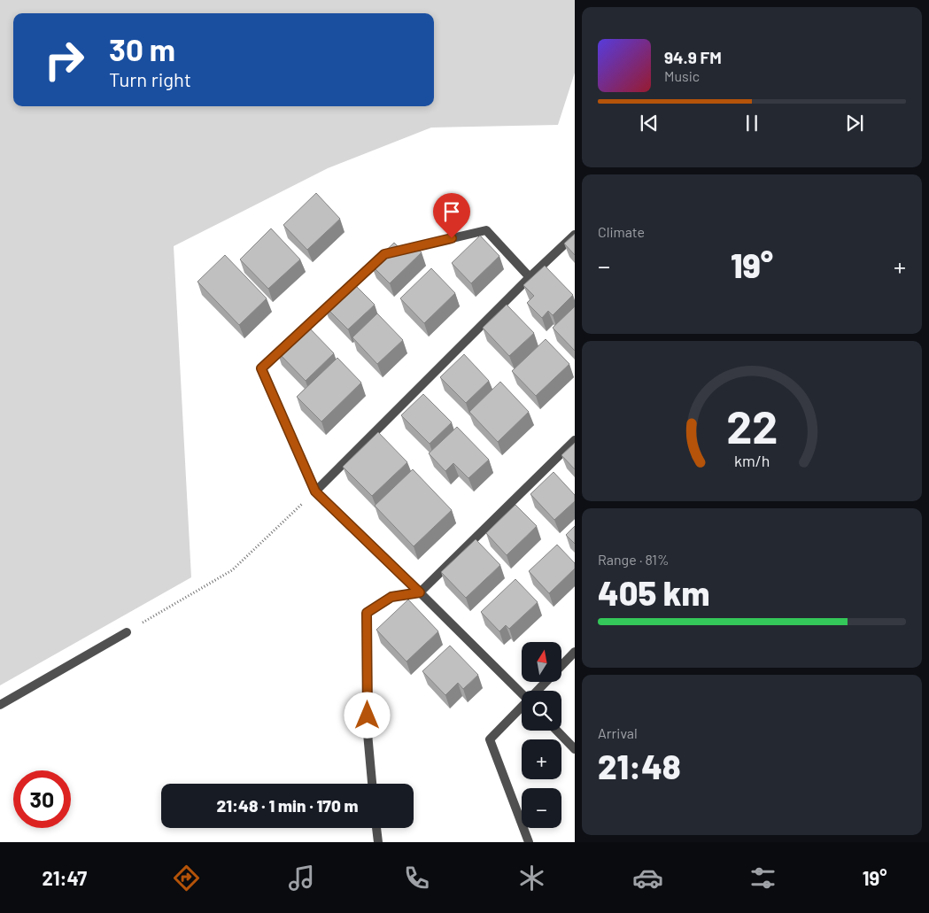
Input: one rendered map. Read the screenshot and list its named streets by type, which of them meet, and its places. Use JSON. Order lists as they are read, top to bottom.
{
  "north": "top",
  "page": {
    "turn": ["30 m", "Turn right"],
    "song": ["94.9 FM", "Music"],
    "tile": [
      "Climate",
      ["Range · 81%", "405 km"],
      ["Arrival", "21:48"]
    ],
    "heat": ["−", "19°", "+"],
    "map_buttons": ["+", "−"],
    "limit": "30",
    "trip": "21:48 · 1 min · 170 m",
    "tabs": ["21:47", "19°"],
    "gauge": ["22", "km/h"]
  }
}
